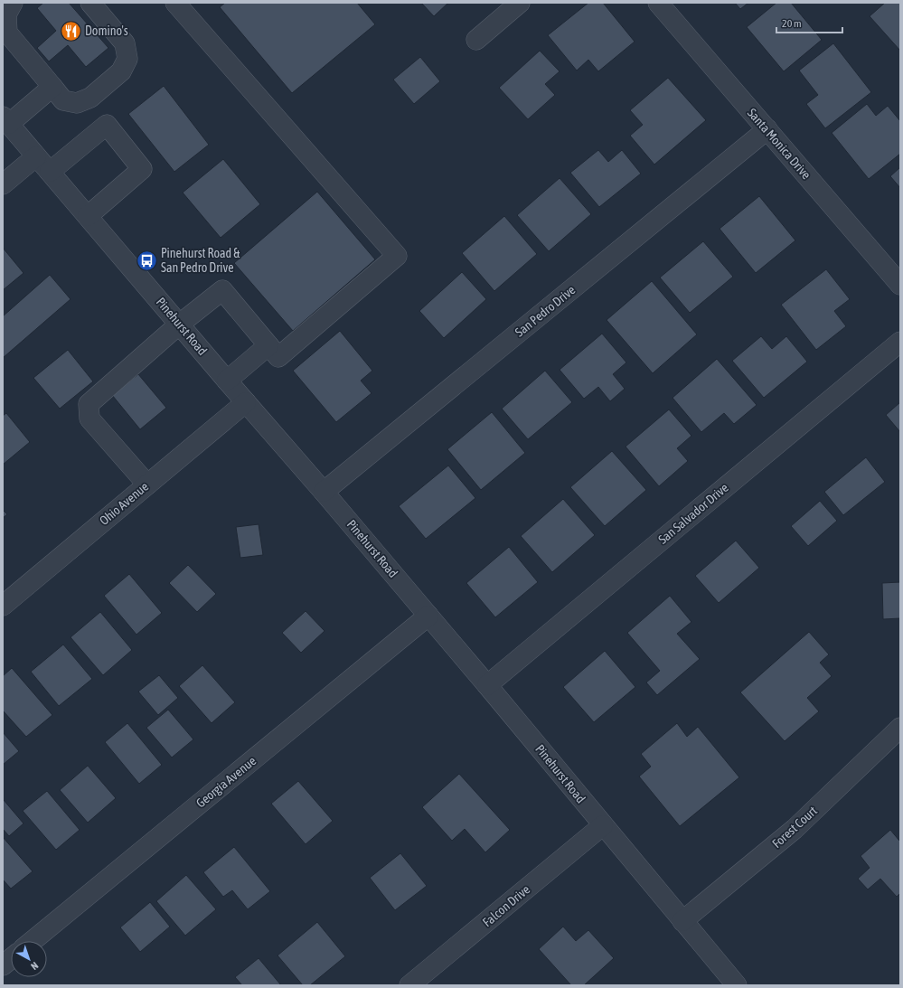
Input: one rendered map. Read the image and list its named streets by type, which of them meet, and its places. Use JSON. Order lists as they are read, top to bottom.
{
  "streets": {
    "street": [
      "Santa Monica Drive",
      "San Pedro Drive",
      "Pinehurst Road",
      "Ohio Avenue",
      "San Salvador Drive",
      "Georgia Avenue",
      "Forest Court",
      "Falcon Drive"
    ]
  },
  "crossings": [
    ["Santa Monica Drive", "San Pedro Drive"],
    ["San Pedro Drive", "Pinehurst Road"],
    ["Pinehurst Road", "Ohio Avenue"],
    ["Pinehurst Road", "San Salvador Drive"],
    ["Pinehurst Road", "Georgia Avenue"],
    ["Pinehurst Road", "Forest Court"],
    ["Pinehurst Road", "Falcon Drive"]
  ],
  "places": {
    "restaurant": ["Domino's"],
    "bus stop": ["Pinehurst Road & San Pedro Drive"]
  },
  "scale_bar": "20 m",
  "north": "bottom right"
}
